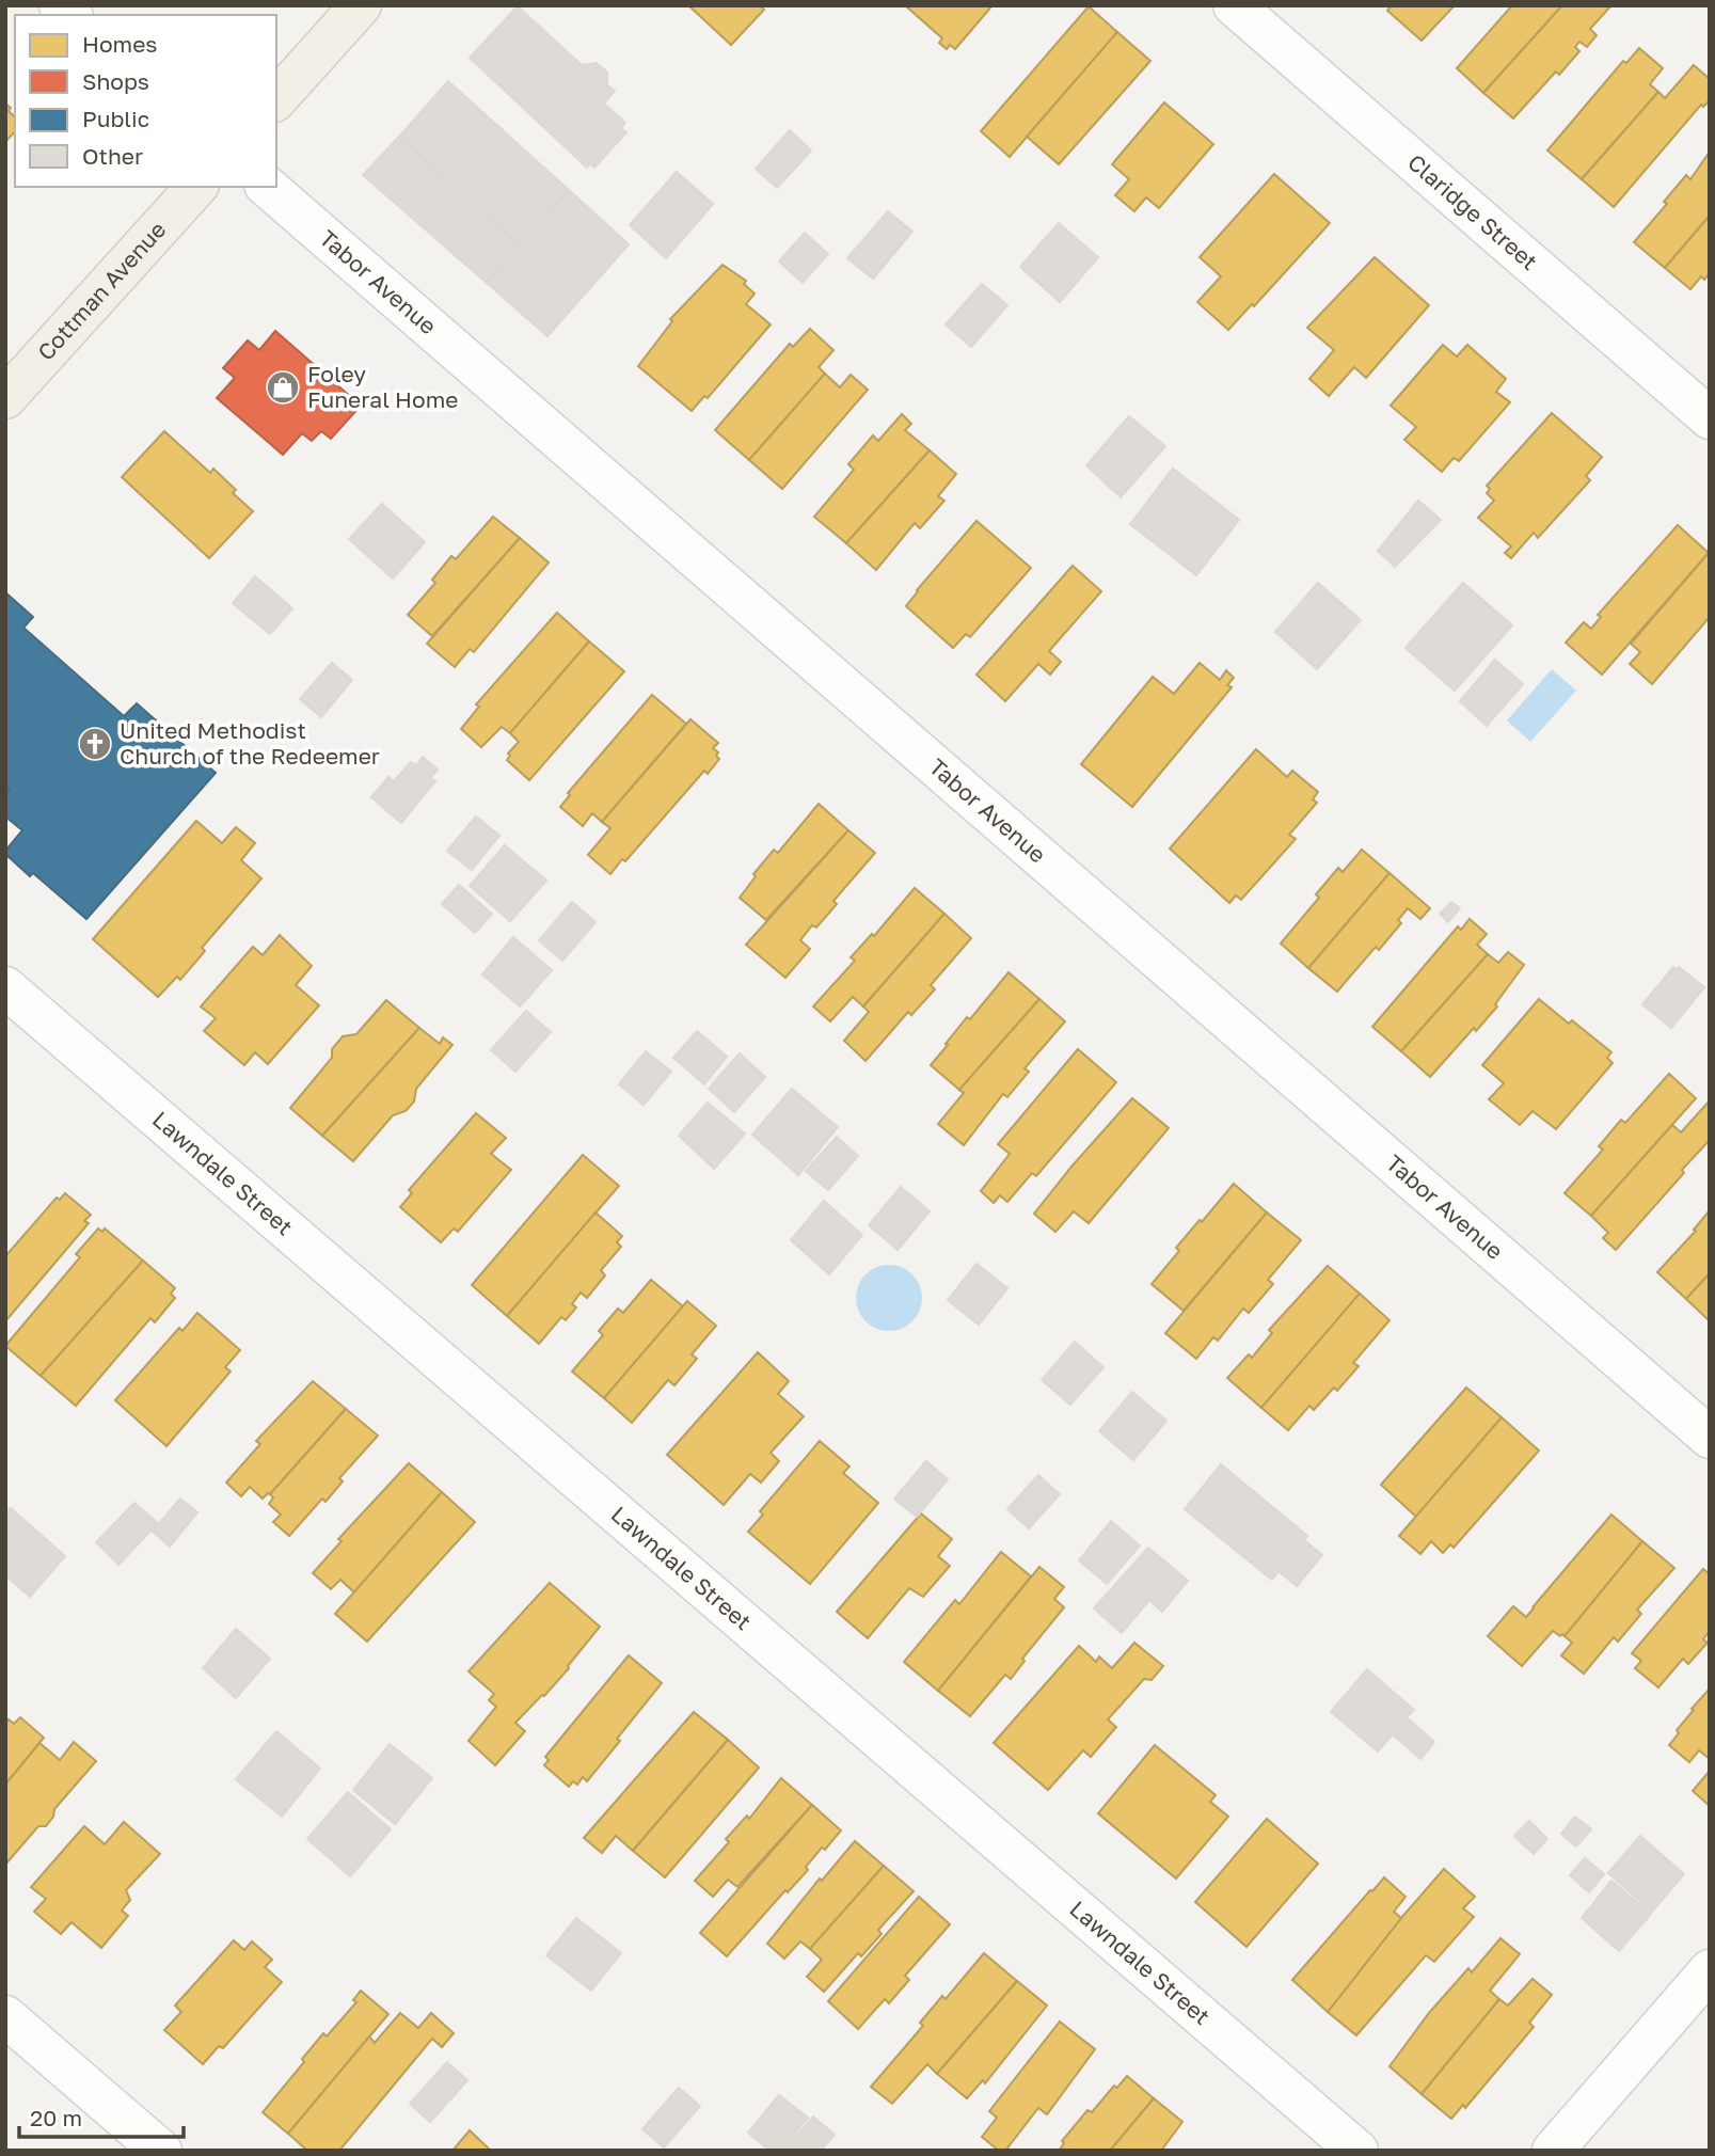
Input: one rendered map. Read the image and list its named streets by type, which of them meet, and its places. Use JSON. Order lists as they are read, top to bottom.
{
  "streets": {
    "main road": ["Cottman Avenue"],
    "street": ["Claridge Street", "Tabor Avenue", "Lawndale Street"]
  },
  "places": {
    "shop": ["Foley Funeral Home"],
    "church": ["United Methodist Church of the Redeemer"]
  },
  "legend": [
    "Homes",
    "Shops",
    "Public",
    "Other"
  ],
  "scale_bar": "20 m"
}
